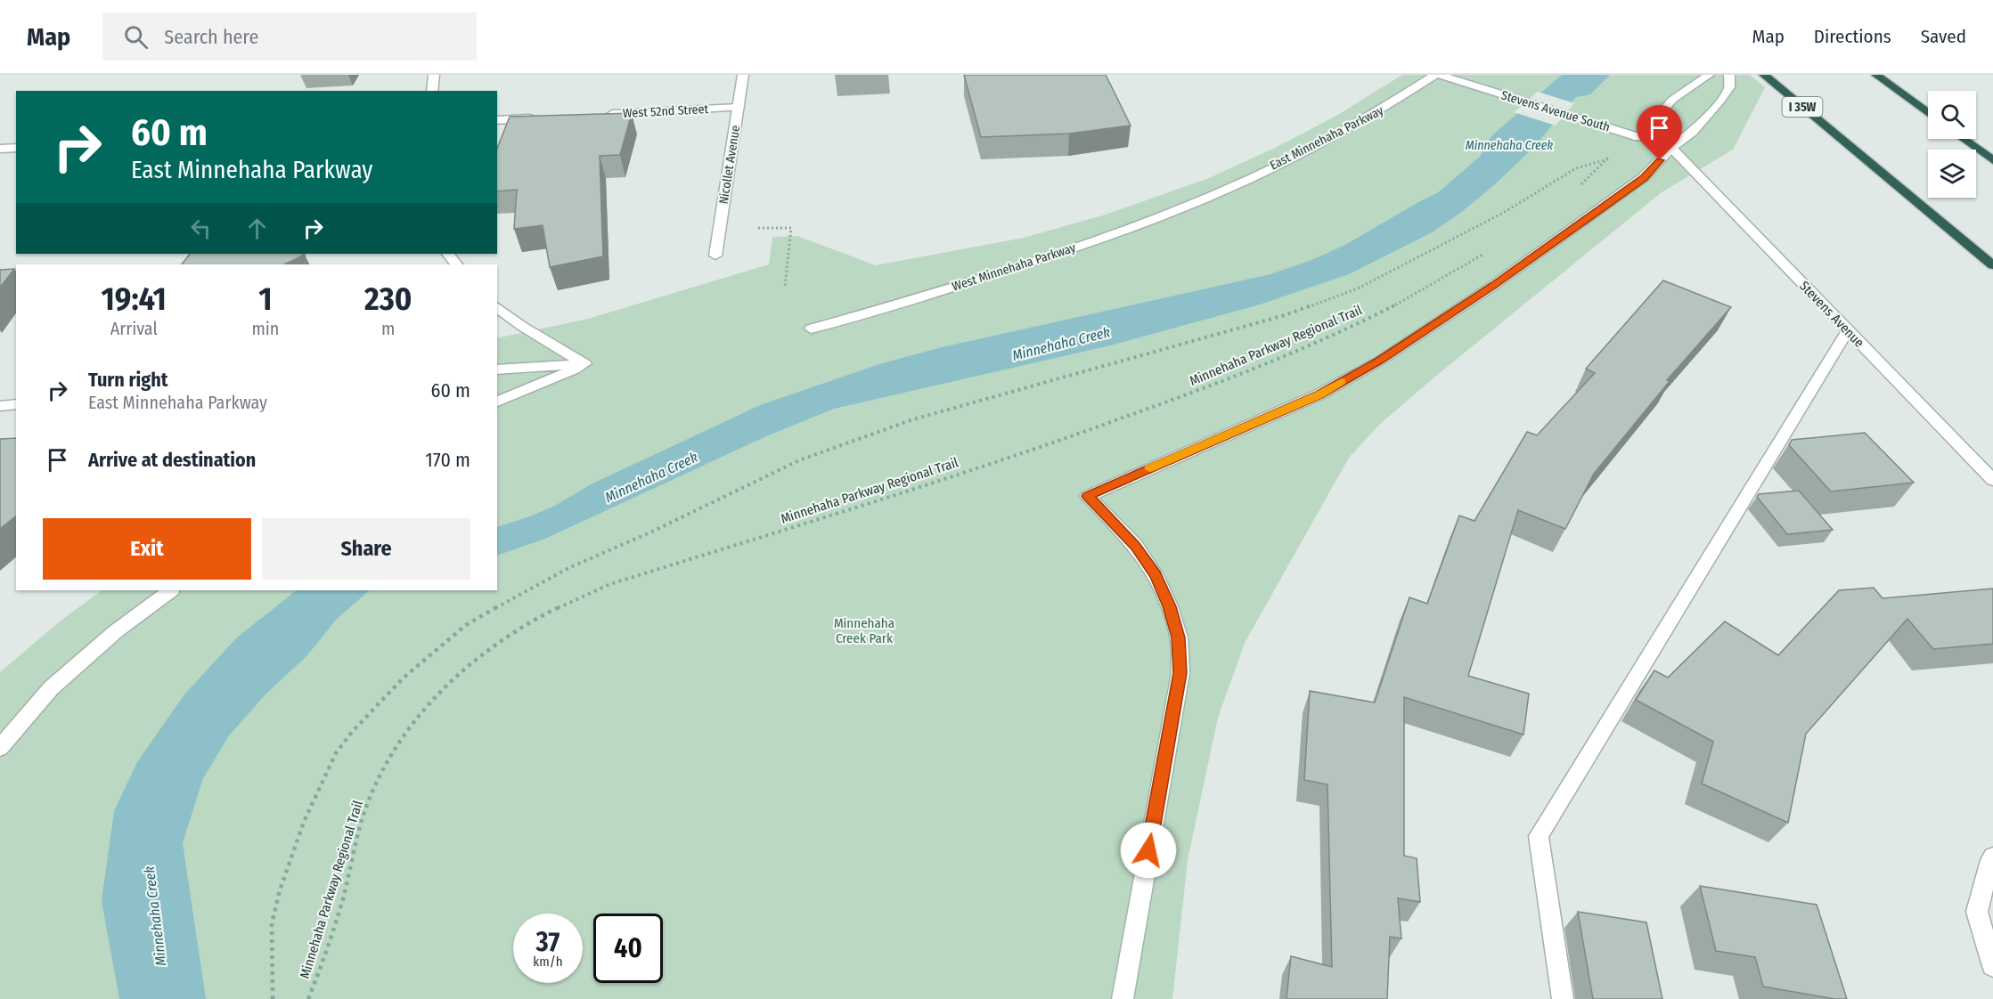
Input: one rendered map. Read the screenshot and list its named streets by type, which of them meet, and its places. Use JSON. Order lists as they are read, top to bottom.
{
  "streets": {
    "highway": ["I 35W"],
    "street": [
      "West 52nd Street",
      "Stevens Avenue South",
      "East Minnehaha Parkway",
      "Nicollet Avenue",
      "West Minnehaha Parkway",
      "Stevens Avenue"
    ],
    "path": ["Minnehaha Parkway Regional Trail"]
  },
  "crossings": [
    ["West 52nd Street", "Nicollet Avenue"],
    ["Stevens Avenue South", "East Minnehaha Parkway"],
    ["Stevens Avenue South", "Stevens Avenue"],
    ["East Minnehaha Parkway", "West Minnehaha Parkway"]
  ],
  "water": ["Minnehaha Creek"],
  "parks": ["Minnehaha Creek Park"],
  "page": {
    "header": "Map",
    "search": "Search here",
    "nav": ["Map", "Directions", "Saved"],
    "turn": ["60 m", "East Minnehaha Parkway"],
    "eta": [
      "19:41",
      "Arrival",
      "1",
      "min",
      "230",
      "m"
    ],
    "list": [
      {
        "name": "Turn right",
        "note": "East Minnehaha Parkway",
        "value": "60 m"
      },
      {
        "name": "Arrive at destination",
        "value": "170 m"
      }
    ],
    "buttons": ["Exit", "Share"],
    "speed": "37 km/h",
    "limit": "40"
  }
}
